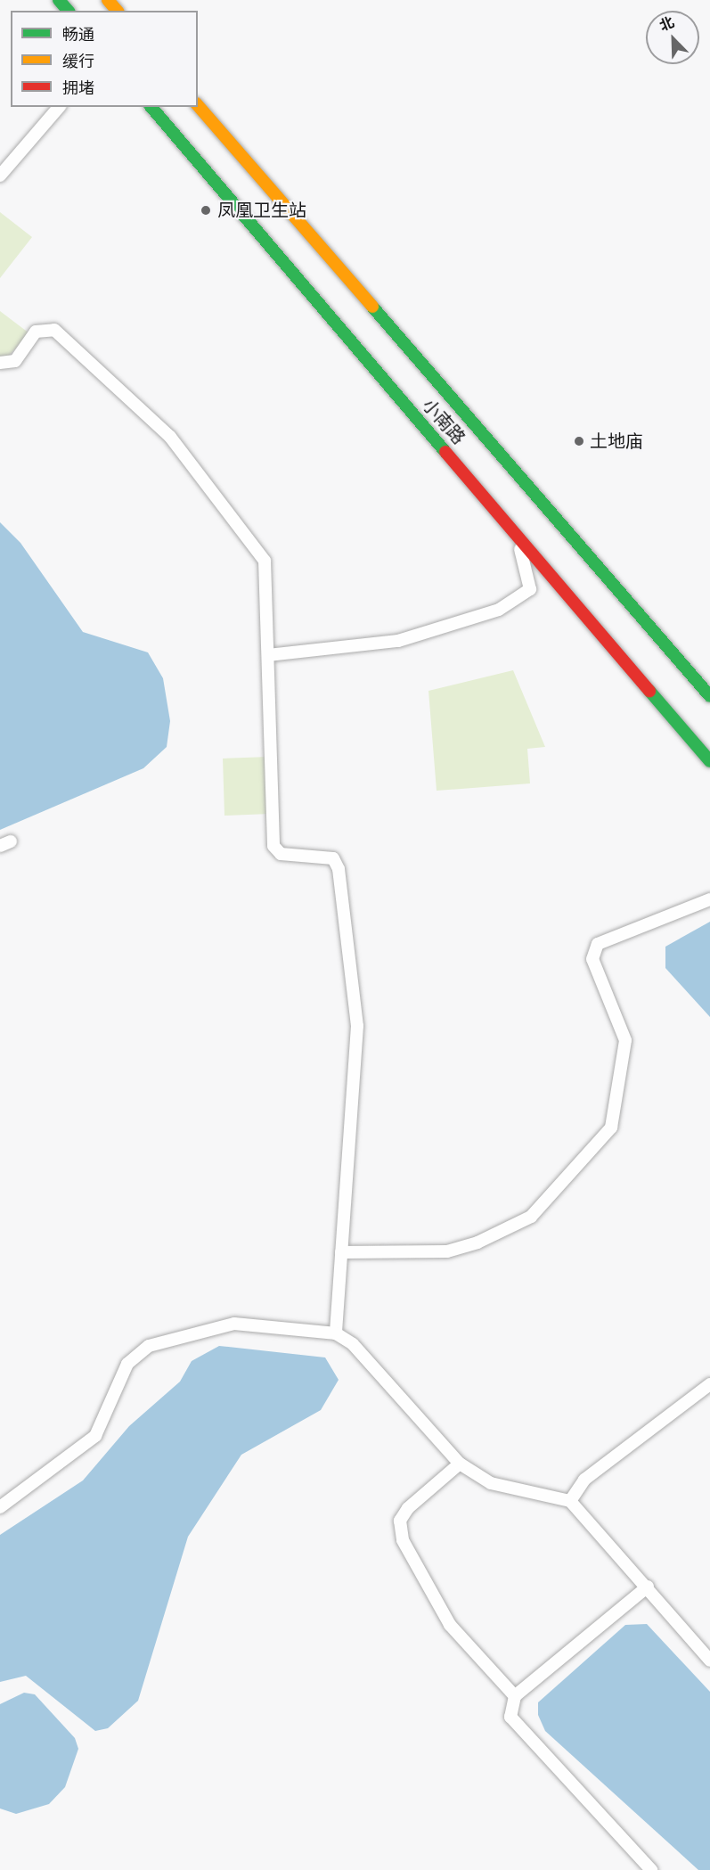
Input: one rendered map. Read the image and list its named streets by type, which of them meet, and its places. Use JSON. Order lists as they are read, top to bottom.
{
  "streets": {
    "main road": ["小南路"]
  },
  "places": ["凤凰卫生站", "土地庙"],
  "legend": ["畅通", "缓行", "拥堵"],
  "north": "top left"
}
